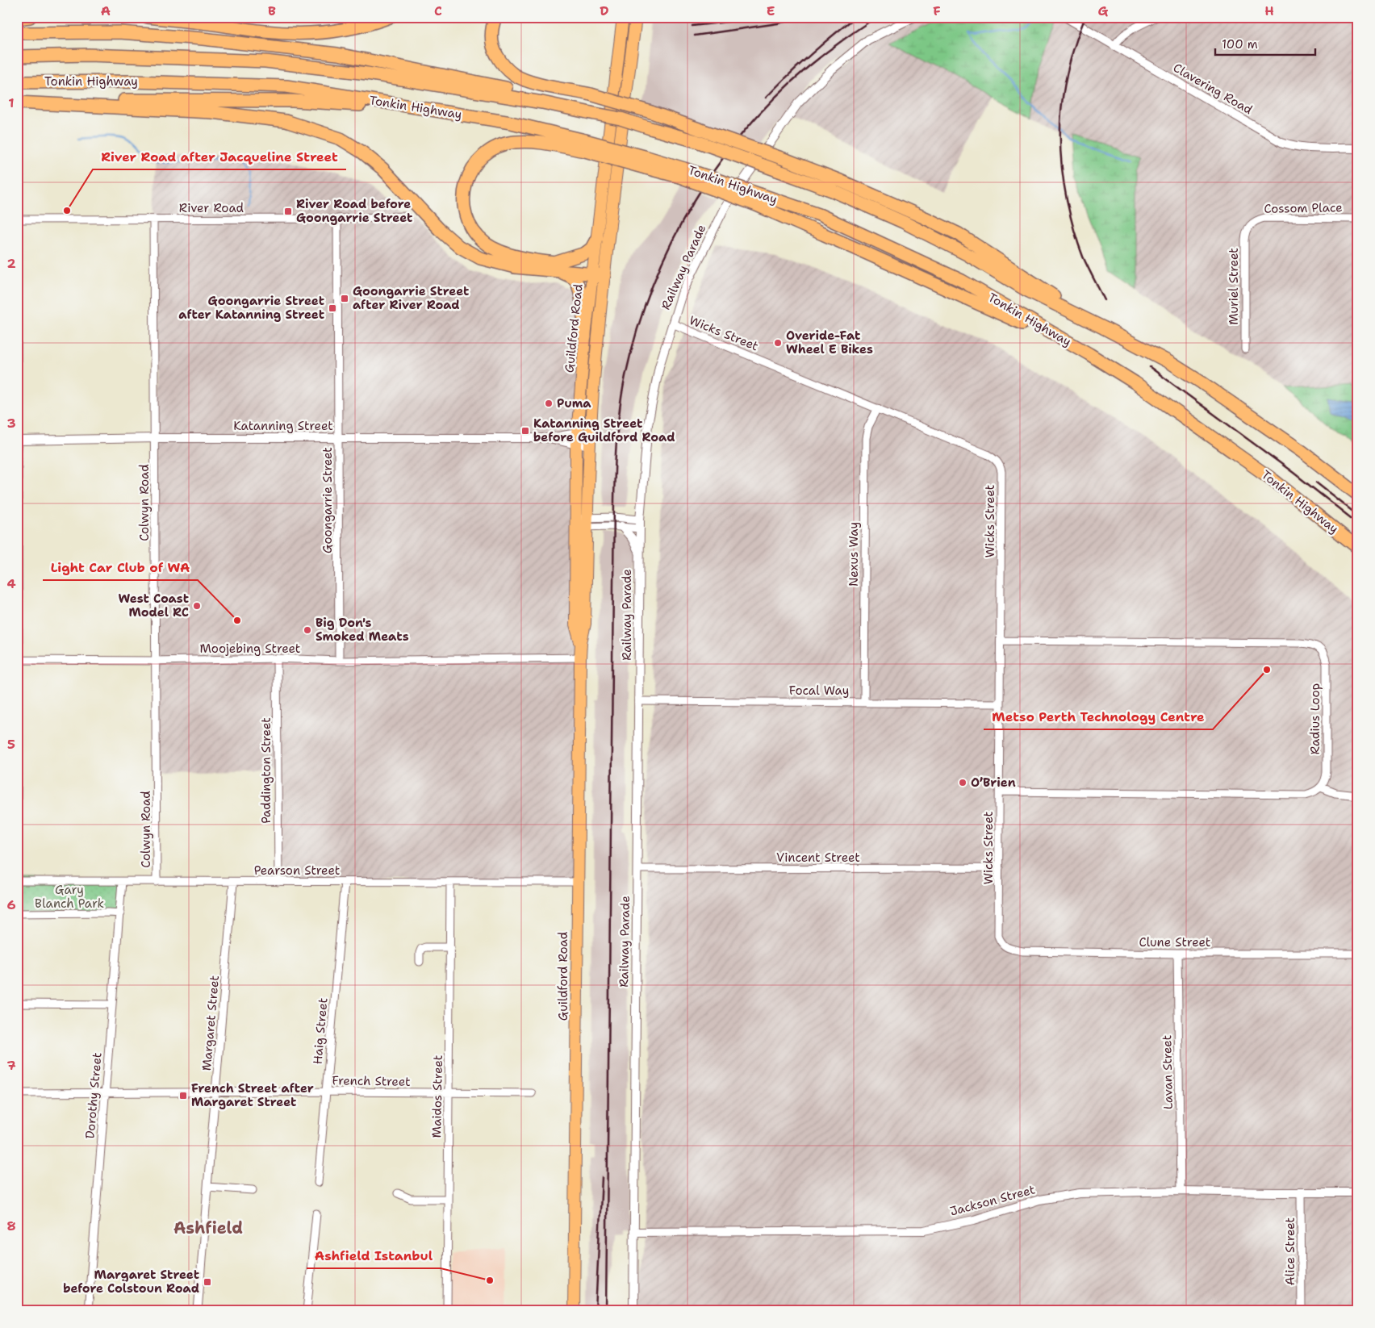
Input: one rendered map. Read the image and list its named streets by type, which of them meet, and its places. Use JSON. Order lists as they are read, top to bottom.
{
  "streets": {
    "highway": ["Tonkin Highway", "Guildford Road"],
    "street": [
      "Clavering Road",
      "River Road",
      "Cossom Place",
      "Railway Parade",
      "Muriel Street",
      "Wicks Street",
      "Katanning Street",
      "Goongarrie Street",
      "Colwyn Road",
      "Nexus Way",
      "Moojebing Street",
      "Focal Way",
      "Radius Loop",
      "Paddington Street",
      "Vincent Street",
      "Pearson Street",
      "Clune Street",
      "Margaret Street",
      "Haig Street",
      "Lavan Street",
      "French Street",
      "Dorothy Street",
      "Maidos Street",
      "Jackson Street",
      "Alice Street"
    ]
  },
  "crossings": [
    ["River Road", "Goongarrie Street"],
    ["River Road", "Colwyn Road"],
    ["Cossom Place", "Muriel Street"],
    ["Railway Parade", "Wicks Street"],
    ["Railway Parade", "Focal Way"],
    ["Railway Parade", "Vincent Street"],
    ["Railway Parade", "Jackson Street"],
    ["Guildford Road", "Katanning Street"],
    ["Guildford Road", "Moojebing Street"],
    ["Guildford Road", "Pearson Street"],
    ["Wicks Street", "Nexus Way"],
    ["Wicks Street", "Focal Way"],
    ["Wicks Street", "Radius Loop"],
    ["Wicks Street", "Vincent Street"],
    ["Wicks Street", "Clune Street"],
    ["Katanning Street", "Goongarrie Street"],
    ["Katanning Street", "Colwyn Road"],
    ["Goongarrie Street", "Moojebing Street"],
    ["Colwyn Road", "Moojebing Street"],
    ["Colwyn Road", "Pearson Street"],
    ["Nexus Way", "Focal Way"],
    ["Moojebing Street", "Paddington Street"],
    ["Paddington Street", "Pearson Street"],
    ["Pearson Street", "Margaret Street"],
    ["Pearson Street", "Haig Street"],
    ["Pearson Street", "Dorothy Street"],
    ["Pearson Street", "Maidos Street"],
    ["Clune Street", "Lavan Street"],
    ["Margaret Street", "French Street"],
    ["Haig Street", "French Street"],
    ["Lavan Street", "Jackson Street"],
    ["French Street", "Dorothy Street"],
    ["French Street", "Maidos Street"],
    ["Jackson Street", "Alice Street"]
  ],
  "districts": ["Ashfield"],
  "parks": ["Gary Blanch Park"],
  "places": {
    "other": [
      "River Road after Jacqueline Street",
      "Overide-Fat Wheel E Bikes",
      "Puma",
      "West Coast Model RC",
      "Light Car Club of WA",
      "Big Don's Smoked Meats",
      "Metso Perth Technology Centre",
      "O’Brien",
      "Ashfield Istanbul"
    ],
    "transit": [
      "River Road before Goongarrie Street",
      "Goongarrie Street after River Road",
      "Goongarrie Street after Katanning Street",
      "Katanning Street before Guildford Road",
      "French Street after Margaret Street",
      "Margaret Street before Colstoun Road"
    ]
  },
  "scale_bar": "100 m",
  "grid": {
    "columns": [
      "A",
      "B",
      "C",
      "D",
      "E",
      "F",
      "G",
      "H"
    ],
    "rows": [
      "1",
      "2",
      "3",
      "4",
      "5",
      "6",
      "7",
      "8"
    ]
  }
}
